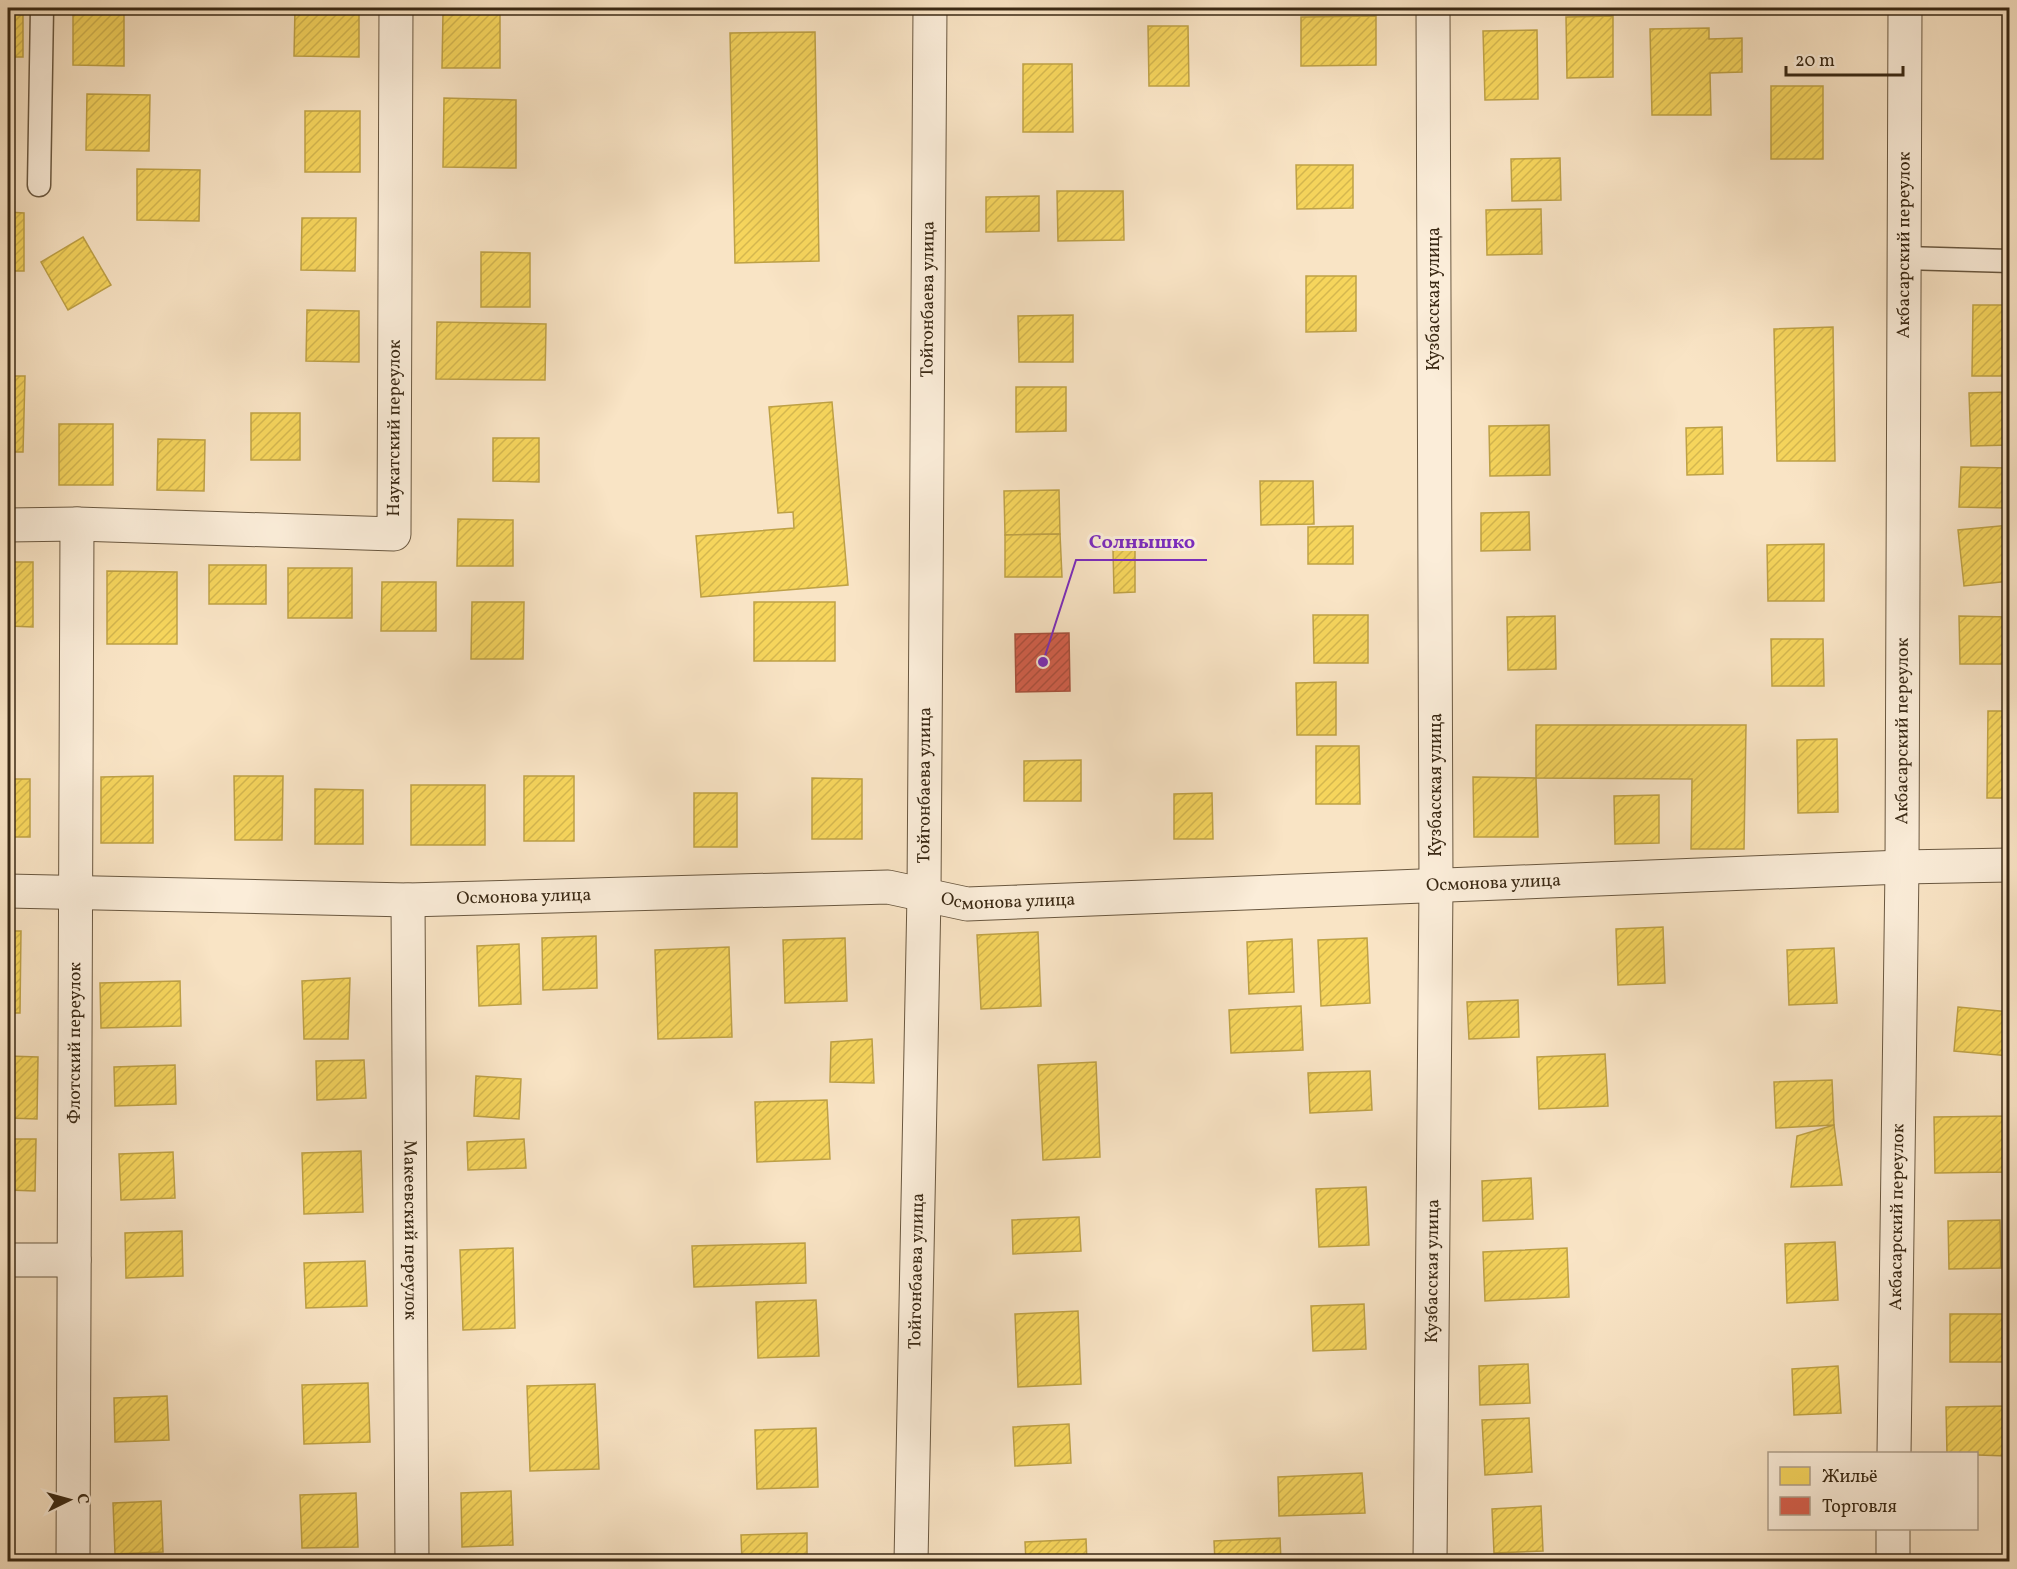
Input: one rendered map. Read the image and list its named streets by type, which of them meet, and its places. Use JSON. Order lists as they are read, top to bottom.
{
  "streets": {
    "street": [
      "Акбасарский переулок",
      "Тойгонбаева улица",
      "Кузбасская улица",
      "Наукатский переулок",
      "Осмонова улица",
      "Флотский переулок",
      "Макеевский переулок"
    ]
  },
  "crossings": [
    ["Акбасарский переулок", "Осмонова улица"],
    ["Тойгонбаева улица", "Осмонова улица"],
    ["Кузбасская улица", "Осмонова улица"],
    ["Наукатский переулок", "Флотский переулок"],
    ["Осмонова улица", "Флотский переулок"],
    ["Осмонова улица", "Макеевский переулок"]
  ],
  "places": ["Солнышко"],
  "legend": ["Жильё", "Торговля"],
  "scale_bar": "20 m",
  "north": "right"
}
